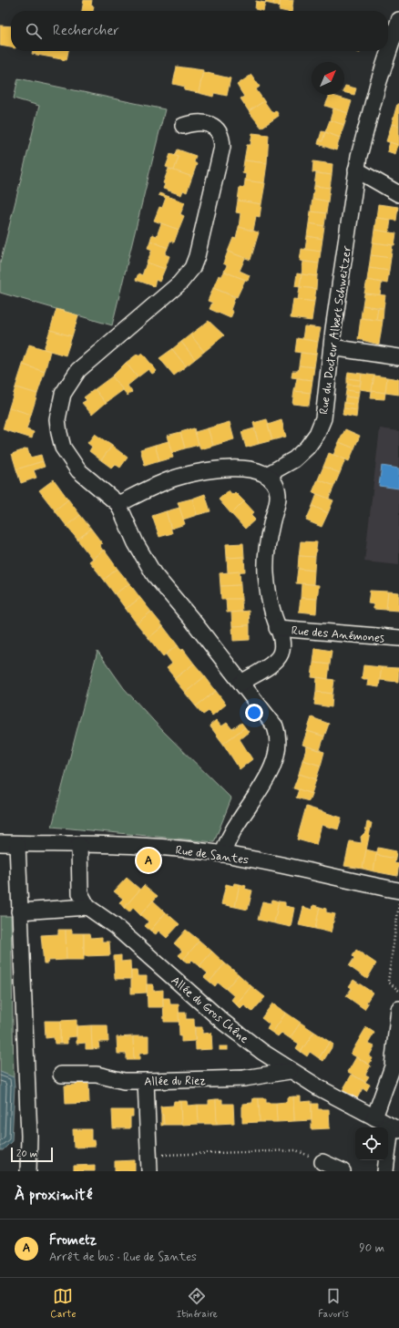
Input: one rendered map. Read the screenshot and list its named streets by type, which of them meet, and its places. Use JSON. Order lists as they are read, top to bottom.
{
  "streets": {
    "street": [
      "Rue du Docteur Albert Schweitzer",
      "Rue des Anémones",
      "Rue de Santes",
      "Allée du Gros Chêne",
      "Allée du Riez"
    ]
  },
  "crossings": [
    ["Allée du Gros Chêne", "Allée du Riez"]
  ],
  "scale_bar": "20 m",
  "north": "top right",
  "page": {
    "search": "Rechercher",
    "pins": "A",
    "scale": "20 m",
    "heading": "À proximité",
    "list": [
      {
        "mark": "A",
        "name": "Frometz",
        "note": "Arrêt de bus · Rue de Santes",
        "value": "90 m"
      }
    ],
    "nav": ["Carte", "Itinéraire", "Favoris"]
  }
}
